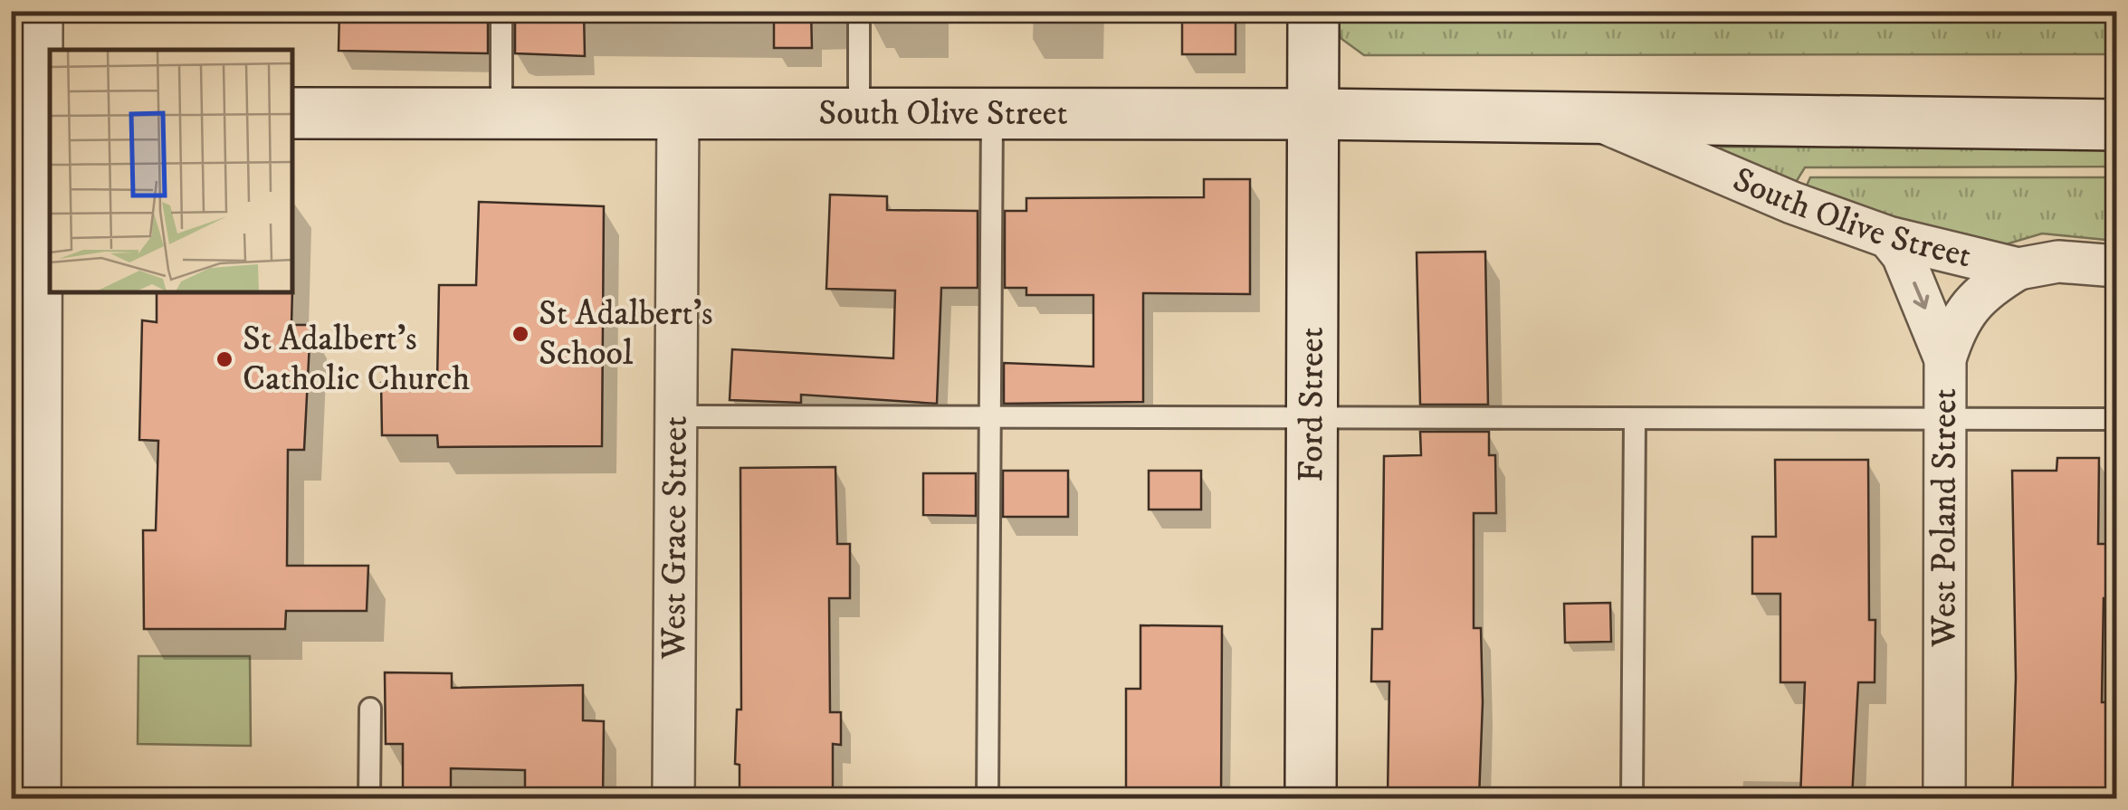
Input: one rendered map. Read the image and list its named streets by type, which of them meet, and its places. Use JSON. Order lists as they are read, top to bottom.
{
  "streets": {
    "street": [
      "South Olive Street",
      "Ford Street",
      "West Poland Street",
      "West Grace Street"
    ]
  },
  "crossings": [
    ["South Olive Street", "Ford Street"],
    ["South Olive Street", "West Poland Street"],
    ["South Olive Street", "West Grace Street"]
  ],
  "places": ["St Adalbert's School", "St Adalbert's Catholic Church"]
}
